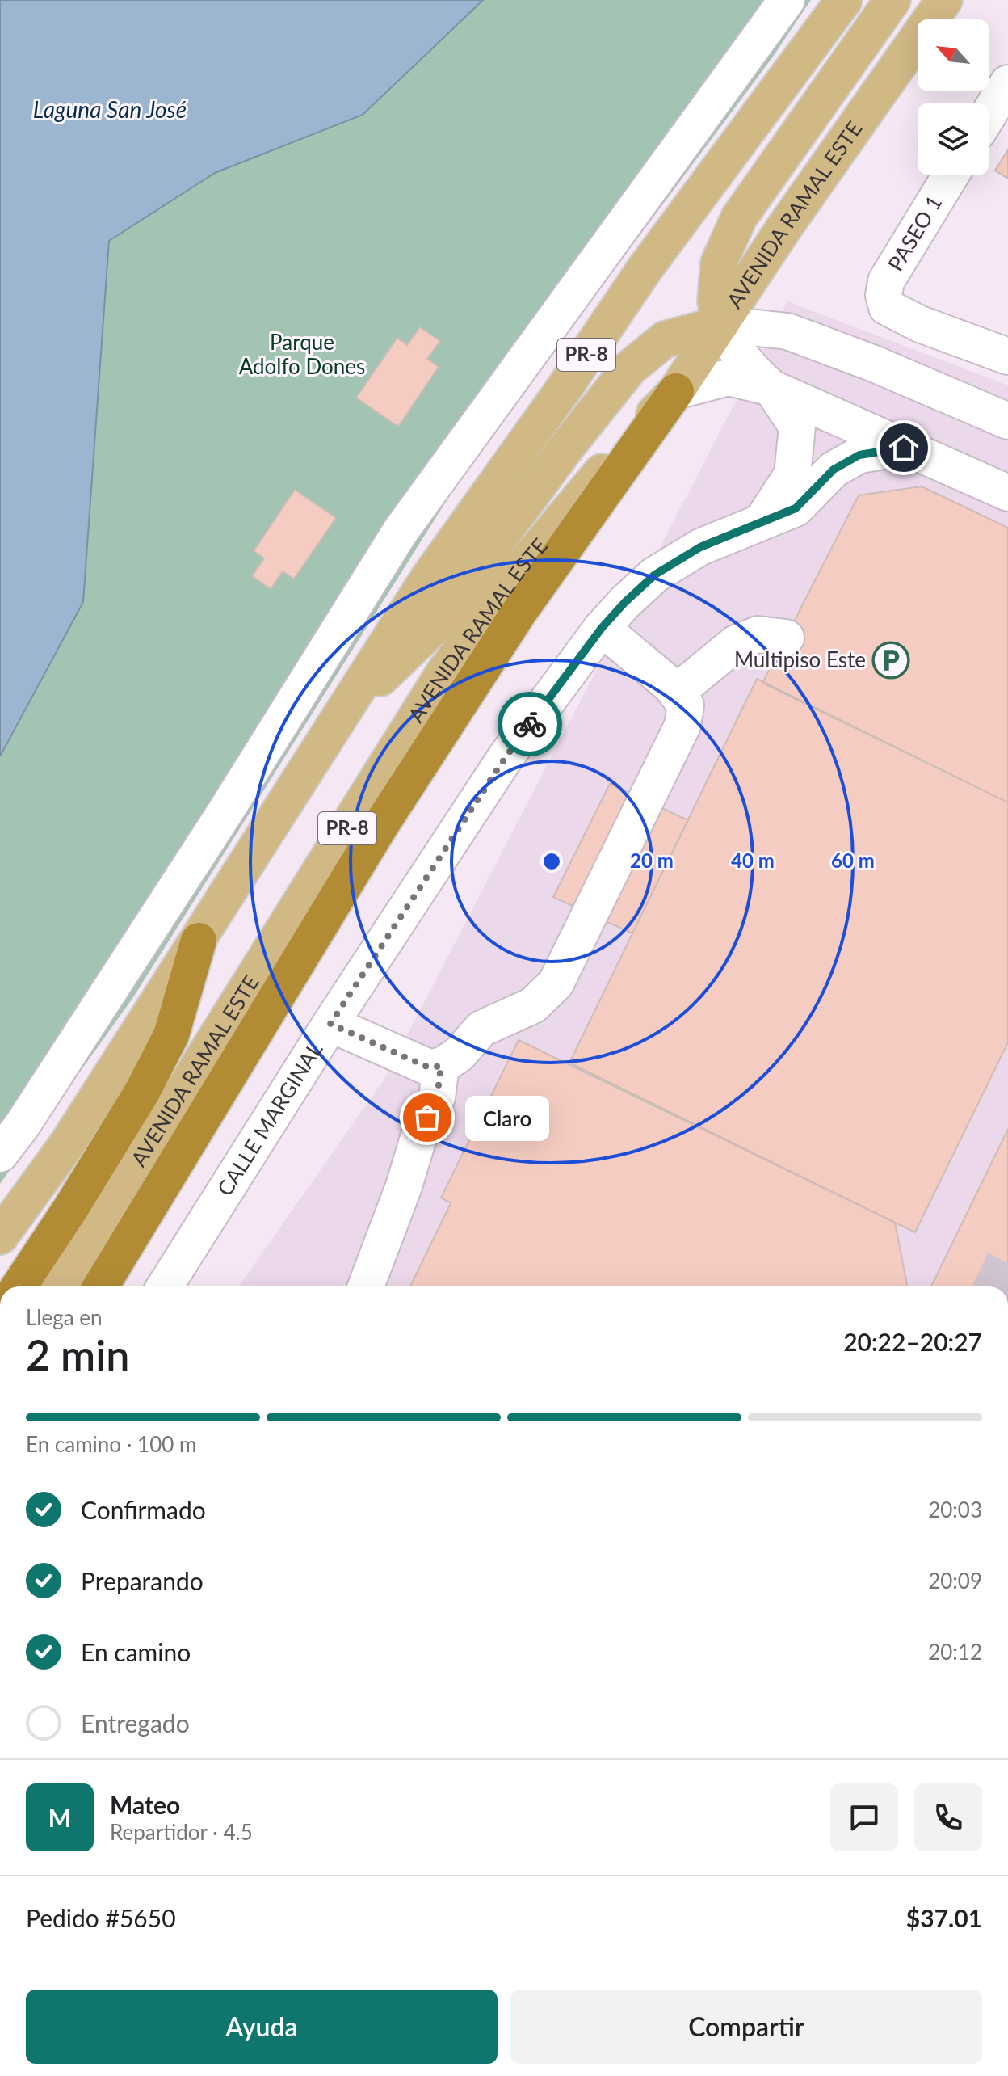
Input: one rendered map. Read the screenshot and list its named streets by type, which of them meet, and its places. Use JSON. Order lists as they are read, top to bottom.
{
  "streets": {
    "main road": ["AVENIDA RAMAL ESTE", "PR-8"],
    "street": ["PASEO 1", "CALLE MARGINAL"]
  },
  "water": ["Laguna San José"],
  "parks": ["Parque Adolfo Dones"],
  "places": {
    "parking": ["Multipiso Este"],
    "other": ["Claro"]
  },
  "north": "top left",
  "page": {
    "bubble": "Claro",
    "heading": ["2 min", "Llega en", "20:22–20:27"],
    "panel": [
      "Mateo",
      "Repartidor · 4.5",
      "Pedido #5650",
      "$37.01"
    ],
    "bar": "En camino · 100 m",
    "list": [
      ["Confirmado", "20:03"],
      ["Preparando", "20:09"],
      ["En camino", "20:12"],
      "Entregado"
    ],
    "round": "M",
    "buttons": ["Ayuda", "Compartir"]
  },
  "rings": ["20 m", "40 m", "60 m"]
}
